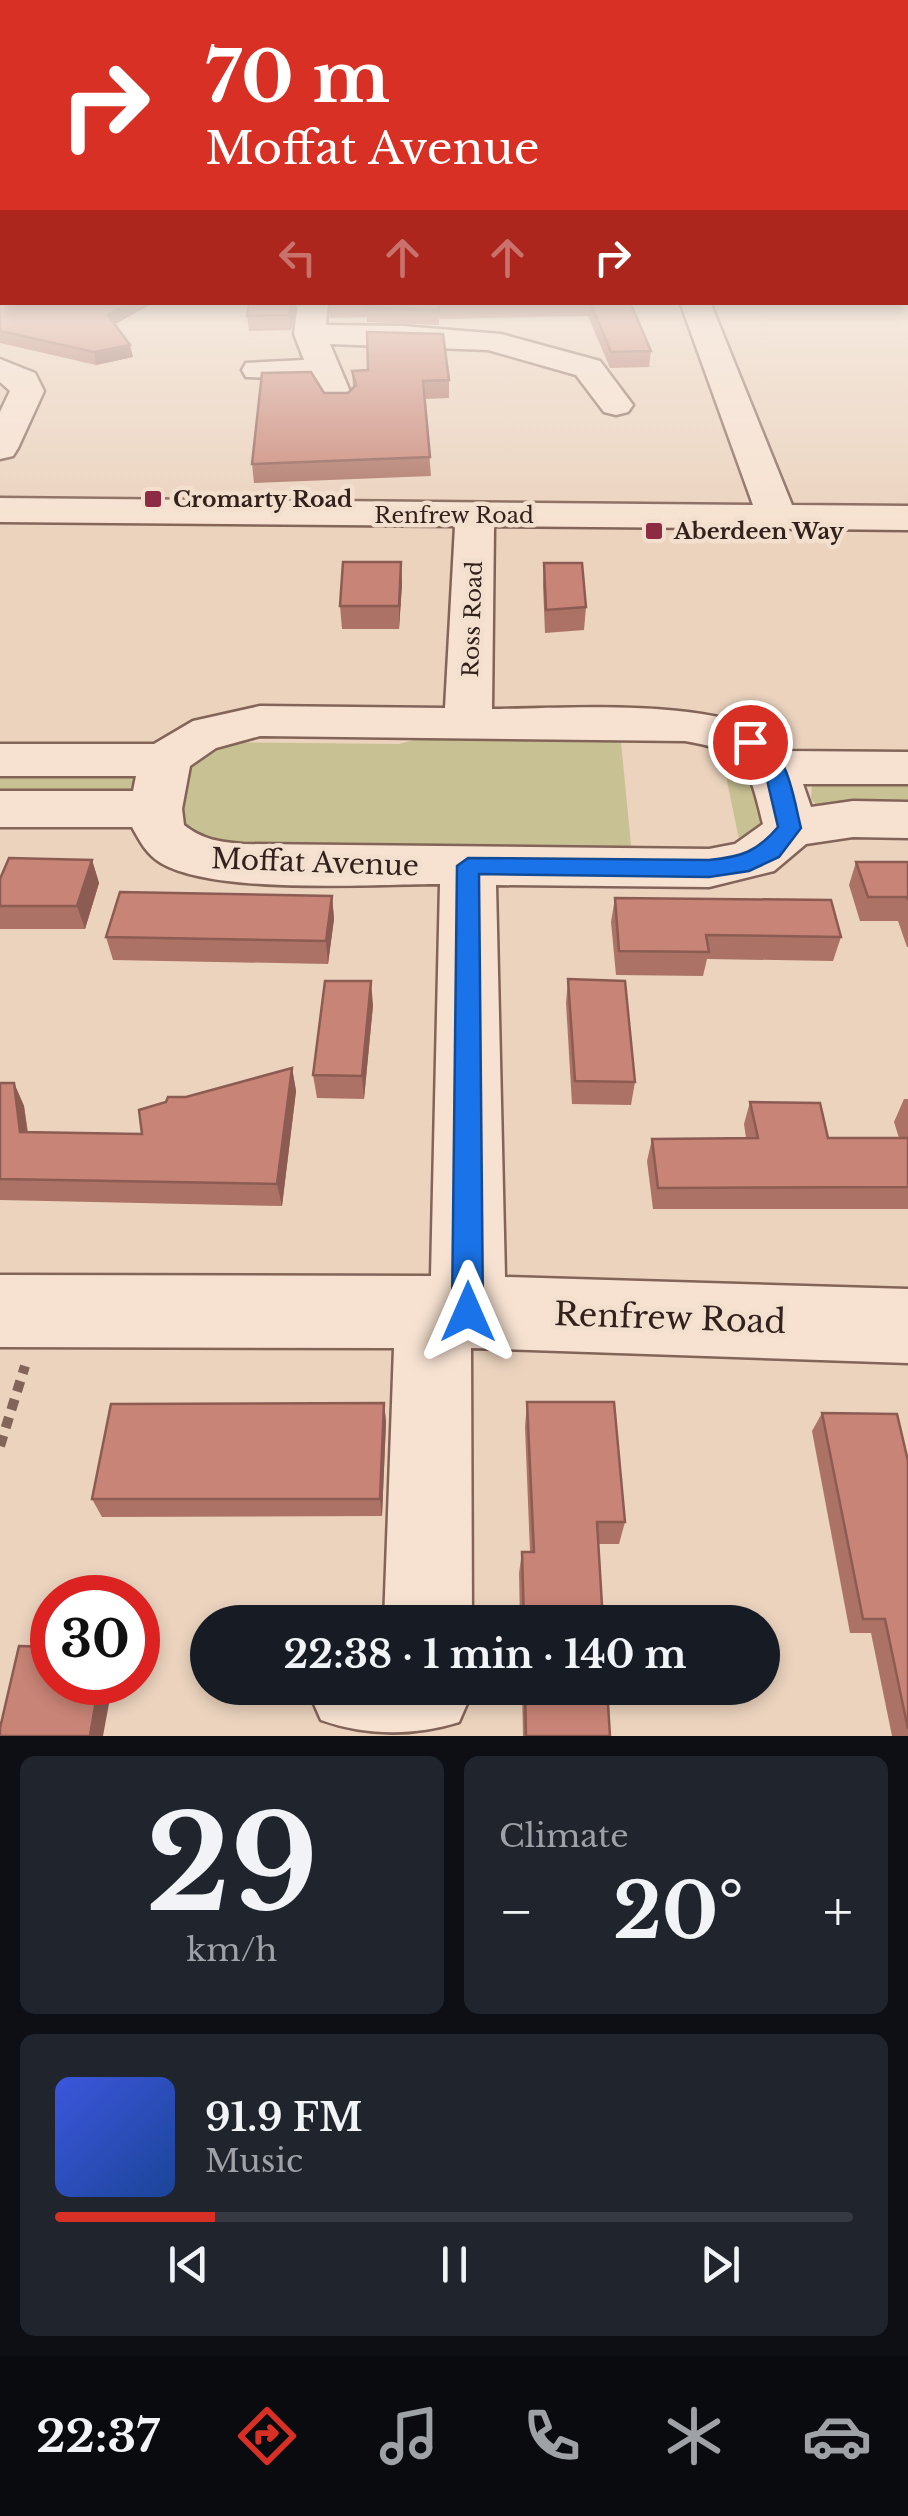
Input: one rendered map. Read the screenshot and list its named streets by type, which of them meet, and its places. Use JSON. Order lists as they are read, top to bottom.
{
  "streets": {
    "street": ["Renfrew Road", "Ross Road", "Moffat Avenue"]
  },
  "crossings": [
    ["Renfrew Road", "Ross Road"]
  ],
  "places": {
    "transit": ["Cromarty Road", "Aberdeen Way"]
  },
  "page": {
    "turn": ["70 m", "Moffat Avenue"],
    "limit": "30",
    "trip": "22:38 · 1 min · 140 m",
    "tile": [
      ["29", "km/h"],
      "Climate"
    ],
    "heat": ["−", "20°", "+"],
    "song": ["91.9 FM", "Music"],
    "tabs": "22:37"
  }
}
